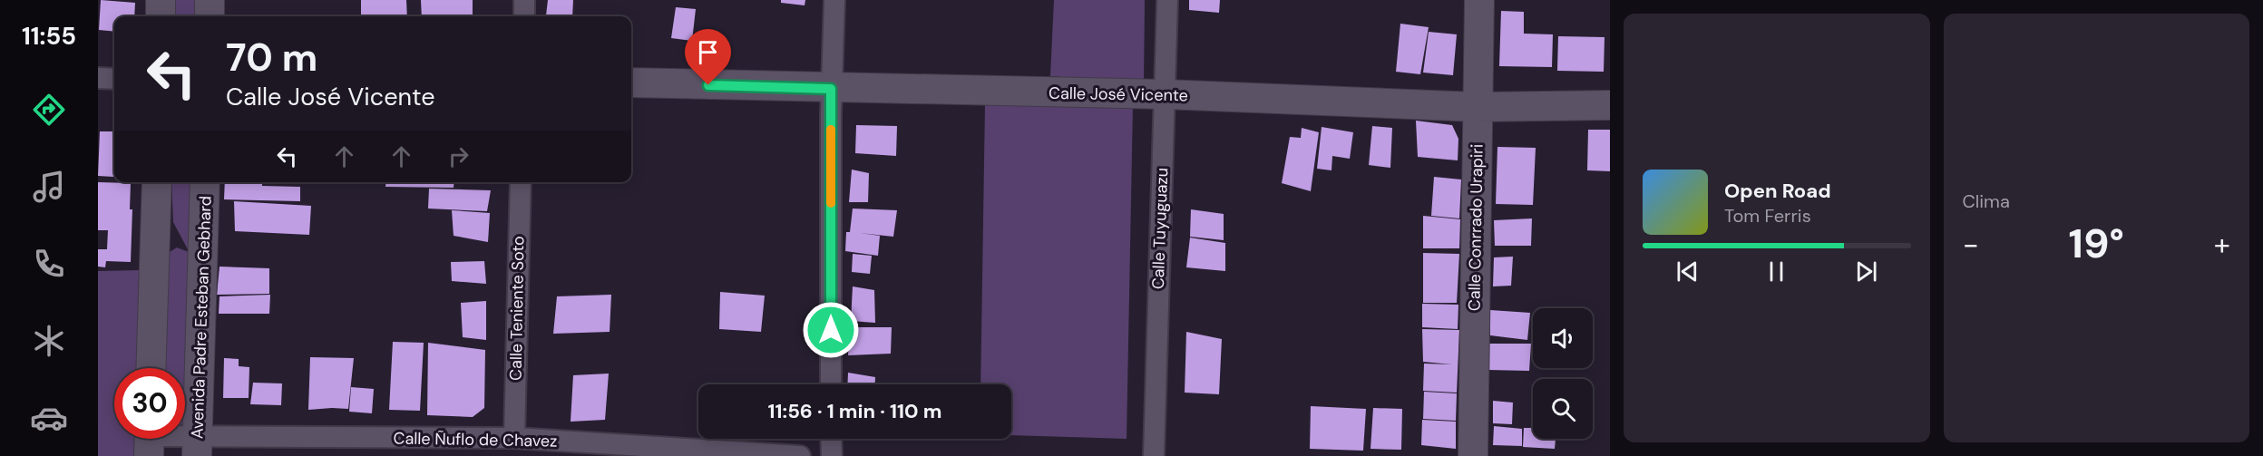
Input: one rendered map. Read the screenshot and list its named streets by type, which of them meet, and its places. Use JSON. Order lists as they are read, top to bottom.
{
  "streets": {
    "street": [
      "Calle José Vicente",
      "Calle Conrrado Urapiri",
      "Calle Tuyuguazu",
      "Calle Teniente Soto",
      "Avenida Padre Esteban Gebhard",
      "Calle Ñuflo de Chavez"
    ]
  },
  "crossings": [
    ["Calle José Vicente", "Calle Conrrado Urapiri"],
    ["Calle José Vicente", "Calle Tuyuguazu"],
    ["Calle Teniente Soto", "Calle Ñuflo de Chavez"],
    ["Avenida Padre Esteban Gebhard", "Calle Ñuflo de Chavez"]
  ],
  "page": {
    "tabs": "11:55",
    "tile": "Clima",
    "turn": ["70 m", "Calle José Vicente"],
    "song": ["Open Road", "Tom Ferris"],
    "heat": ["−", "19°", "+"],
    "limit": "30",
    "trip": "11:56 · 1 min · 110 m"
  }
}
